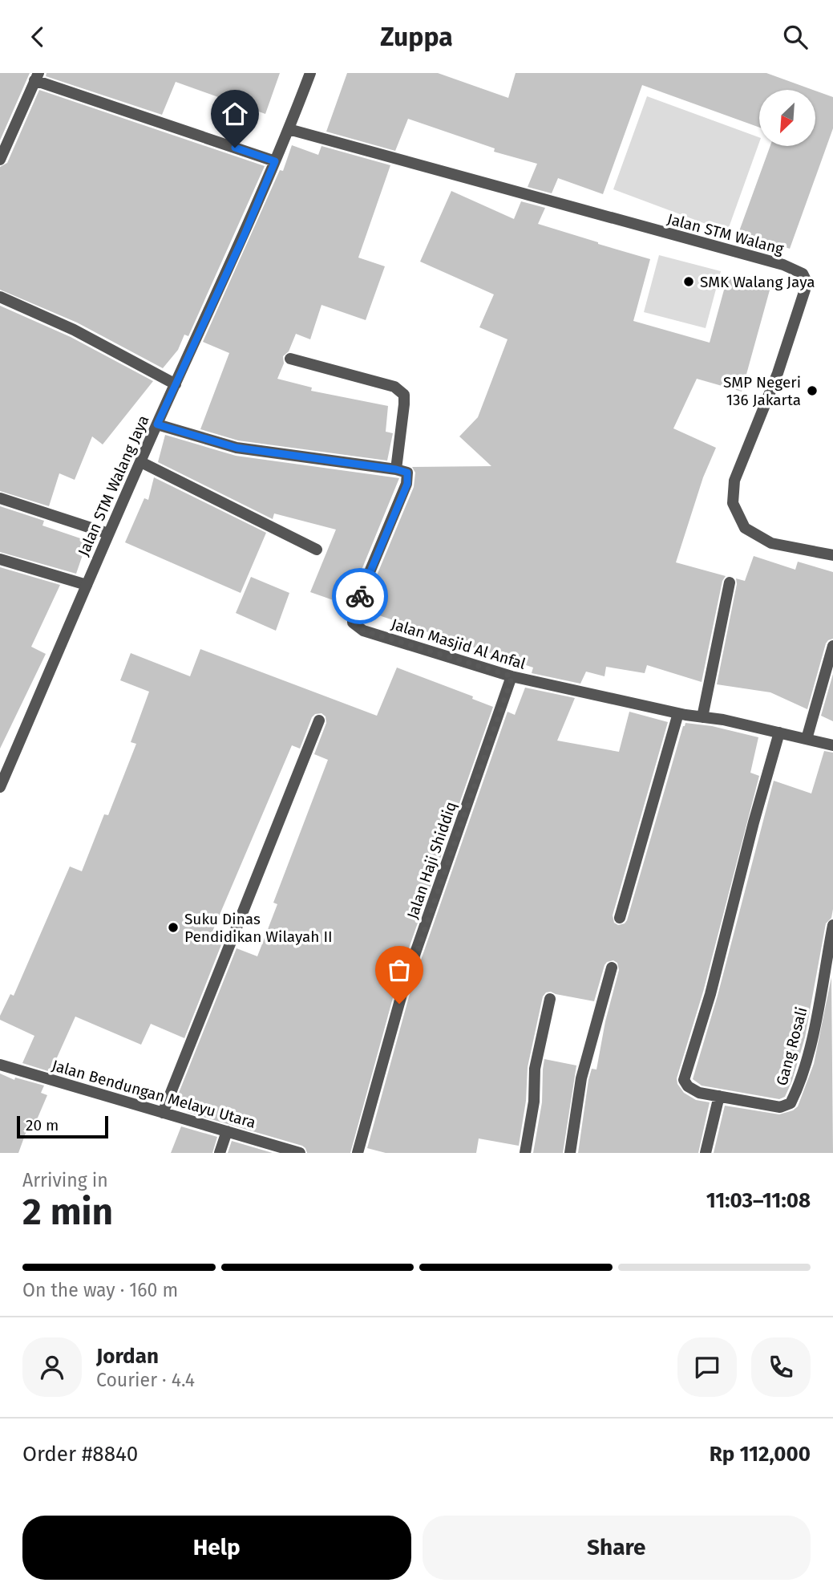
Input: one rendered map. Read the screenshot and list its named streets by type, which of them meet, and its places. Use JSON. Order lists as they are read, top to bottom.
{
  "streets": {
    "street": [
      "Jalan STM Walang",
      "Jalan STM Walang Jaya",
      "Jalan Masjid Al Anfal",
      "Jalan Haji Shiddiq",
      "Gang Rosali",
      "Jalan Bendungan Melayu Utara"
    ]
  },
  "crossings": [
    ["Jalan STM Walang", "Jalan STM Walang Jaya"],
    ["Jalan Masjid Al Anfal", "Jalan Haji Shiddiq"],
    ["Jalan Masjid Al Anfal", "Gang Rosali"]
  ],
  "places": ["SMK Walang Jaya", "SMP Negeri 136 Jakarta", "Suku Dinas Pendidikan Wilayah II"],
  "scale_bar": "20 m",
  "north": "bottom left",
  "page": {
    "header": "Zuppa",
    "scale": "20 m",
    "heading": ["2 min", "Arriving in", "11:03–11:08"],
    "panel": [
      "Jordan",
      "Courier · 4.4",
      "Order #8840",
      "Rp 112,000"
    ],
    "bar": "On the way · 160 m",
    "buttons": ["Help", "Share"]
  }
}
